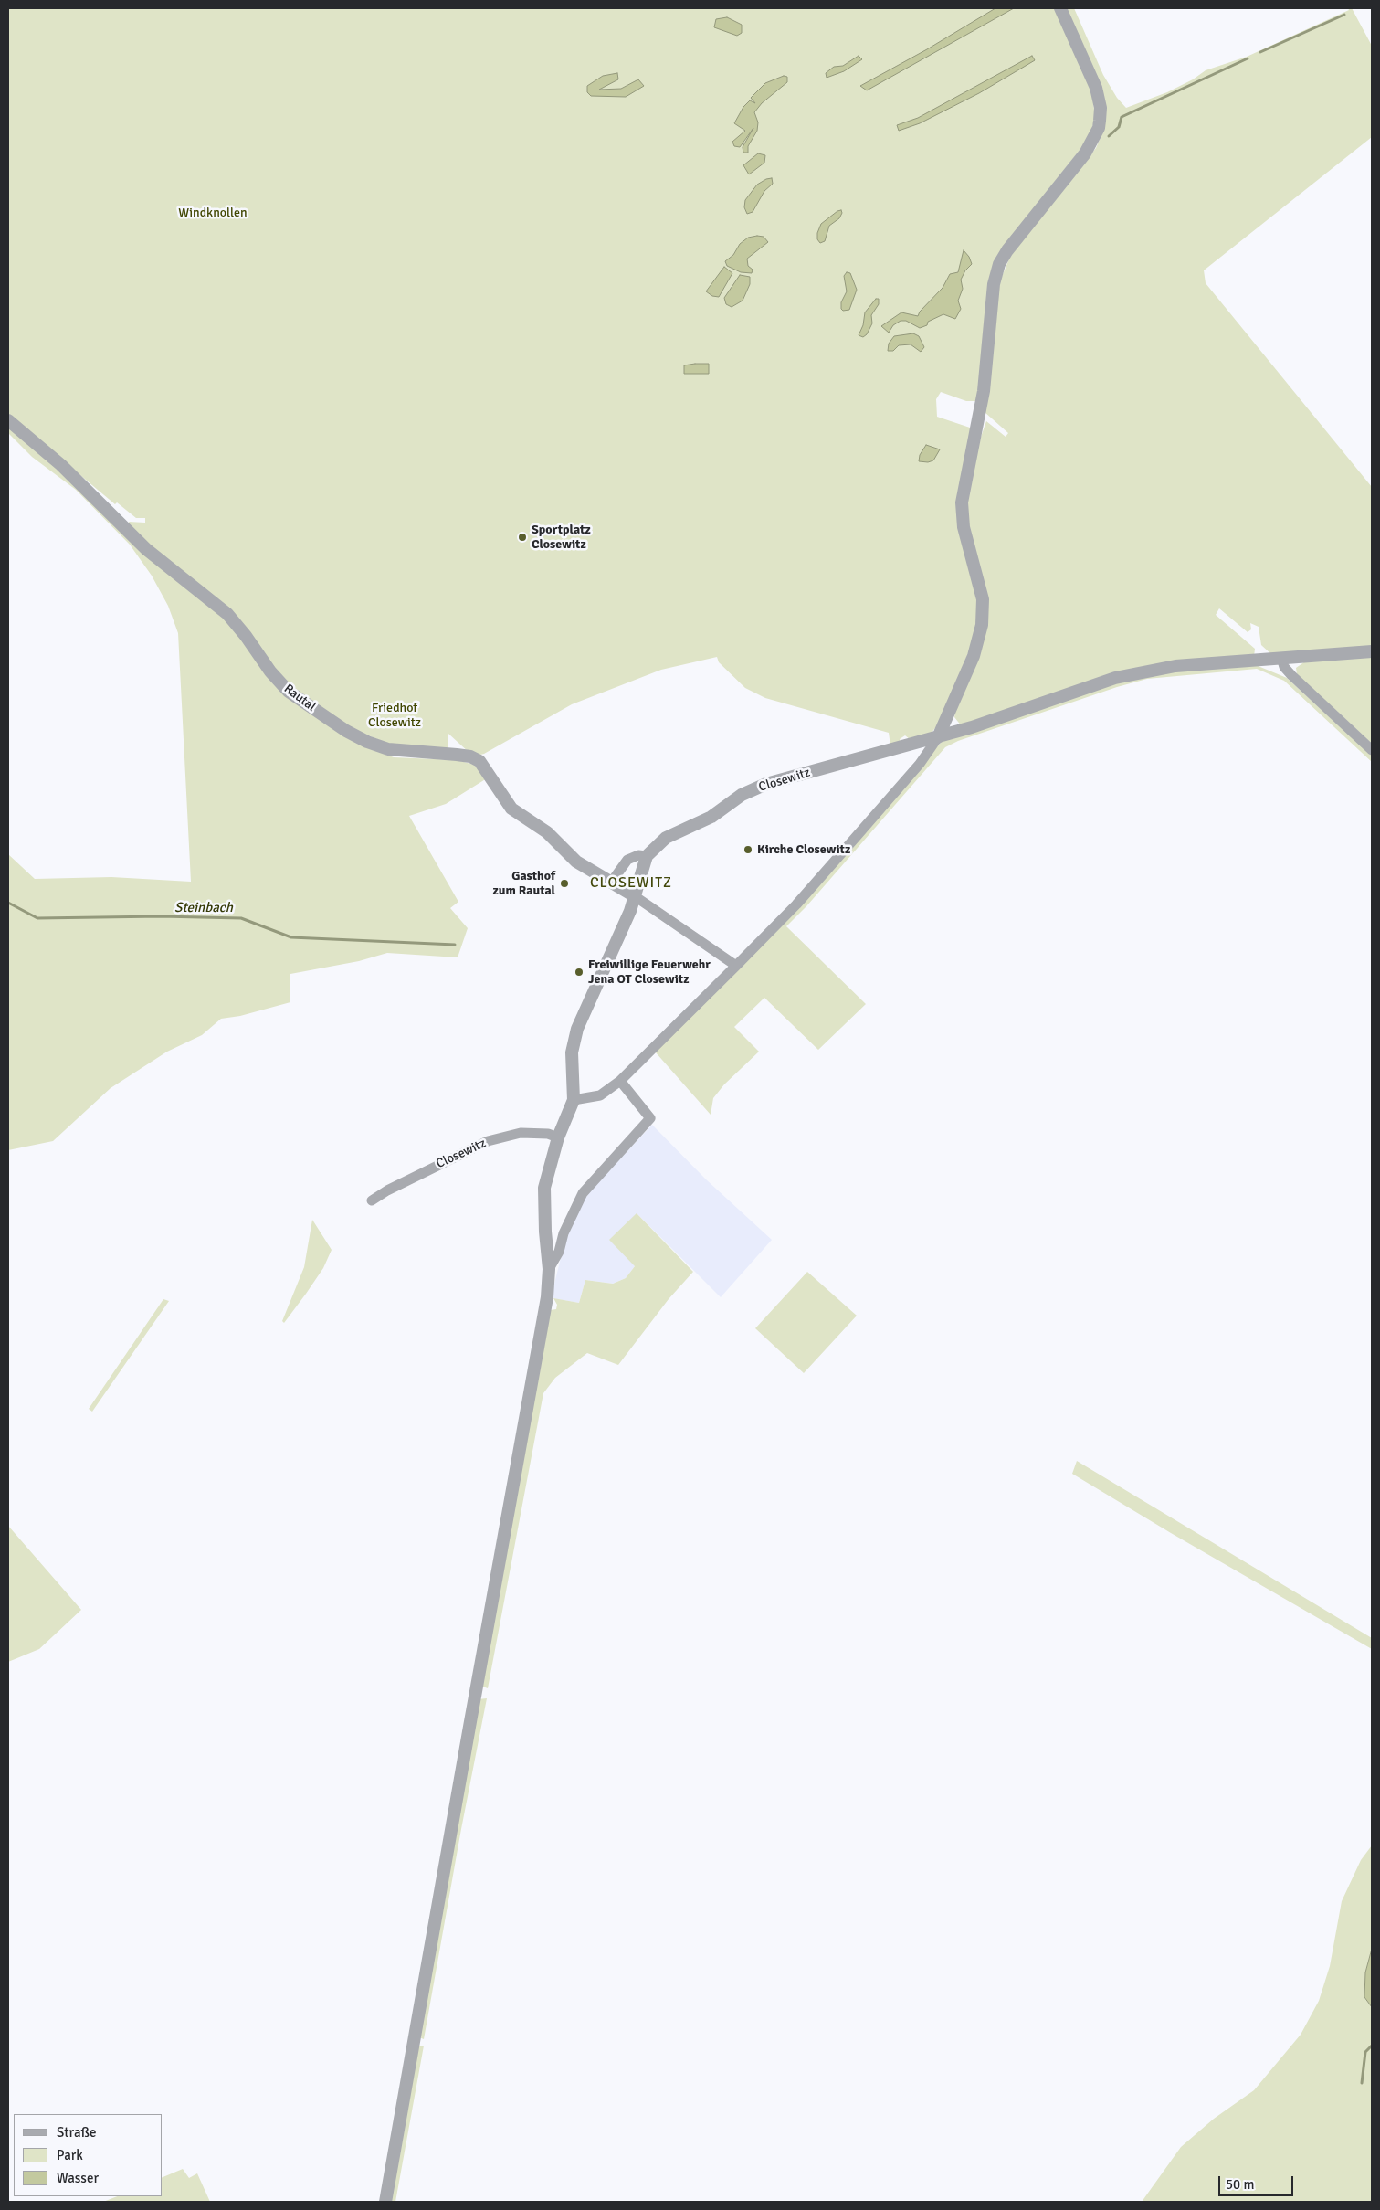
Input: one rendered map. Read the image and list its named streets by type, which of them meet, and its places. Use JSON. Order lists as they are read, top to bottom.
{
  "streets": {
    "street": ["Rautal", "Closewitz"]
  },
  "crossings": [
    ["Rautal", "Closewitz"]
  ],
  "districts": ["CLOSEWITZ"],
  "water": ["Steinbach"],
  "parks": ["Windknollen", "Friedhof Closewitz"],
  "places": [
    "Sportplatz Closewitz",
    "Kirche Closewitz",
    "Gasthof zum Rautal",
    "Freiwillige Feuerwehr Jena OT Closewitz"
  ],
  "legend": ["Straße", "Park", "Wasser"],
  "scale_bar": "50 m"
}
